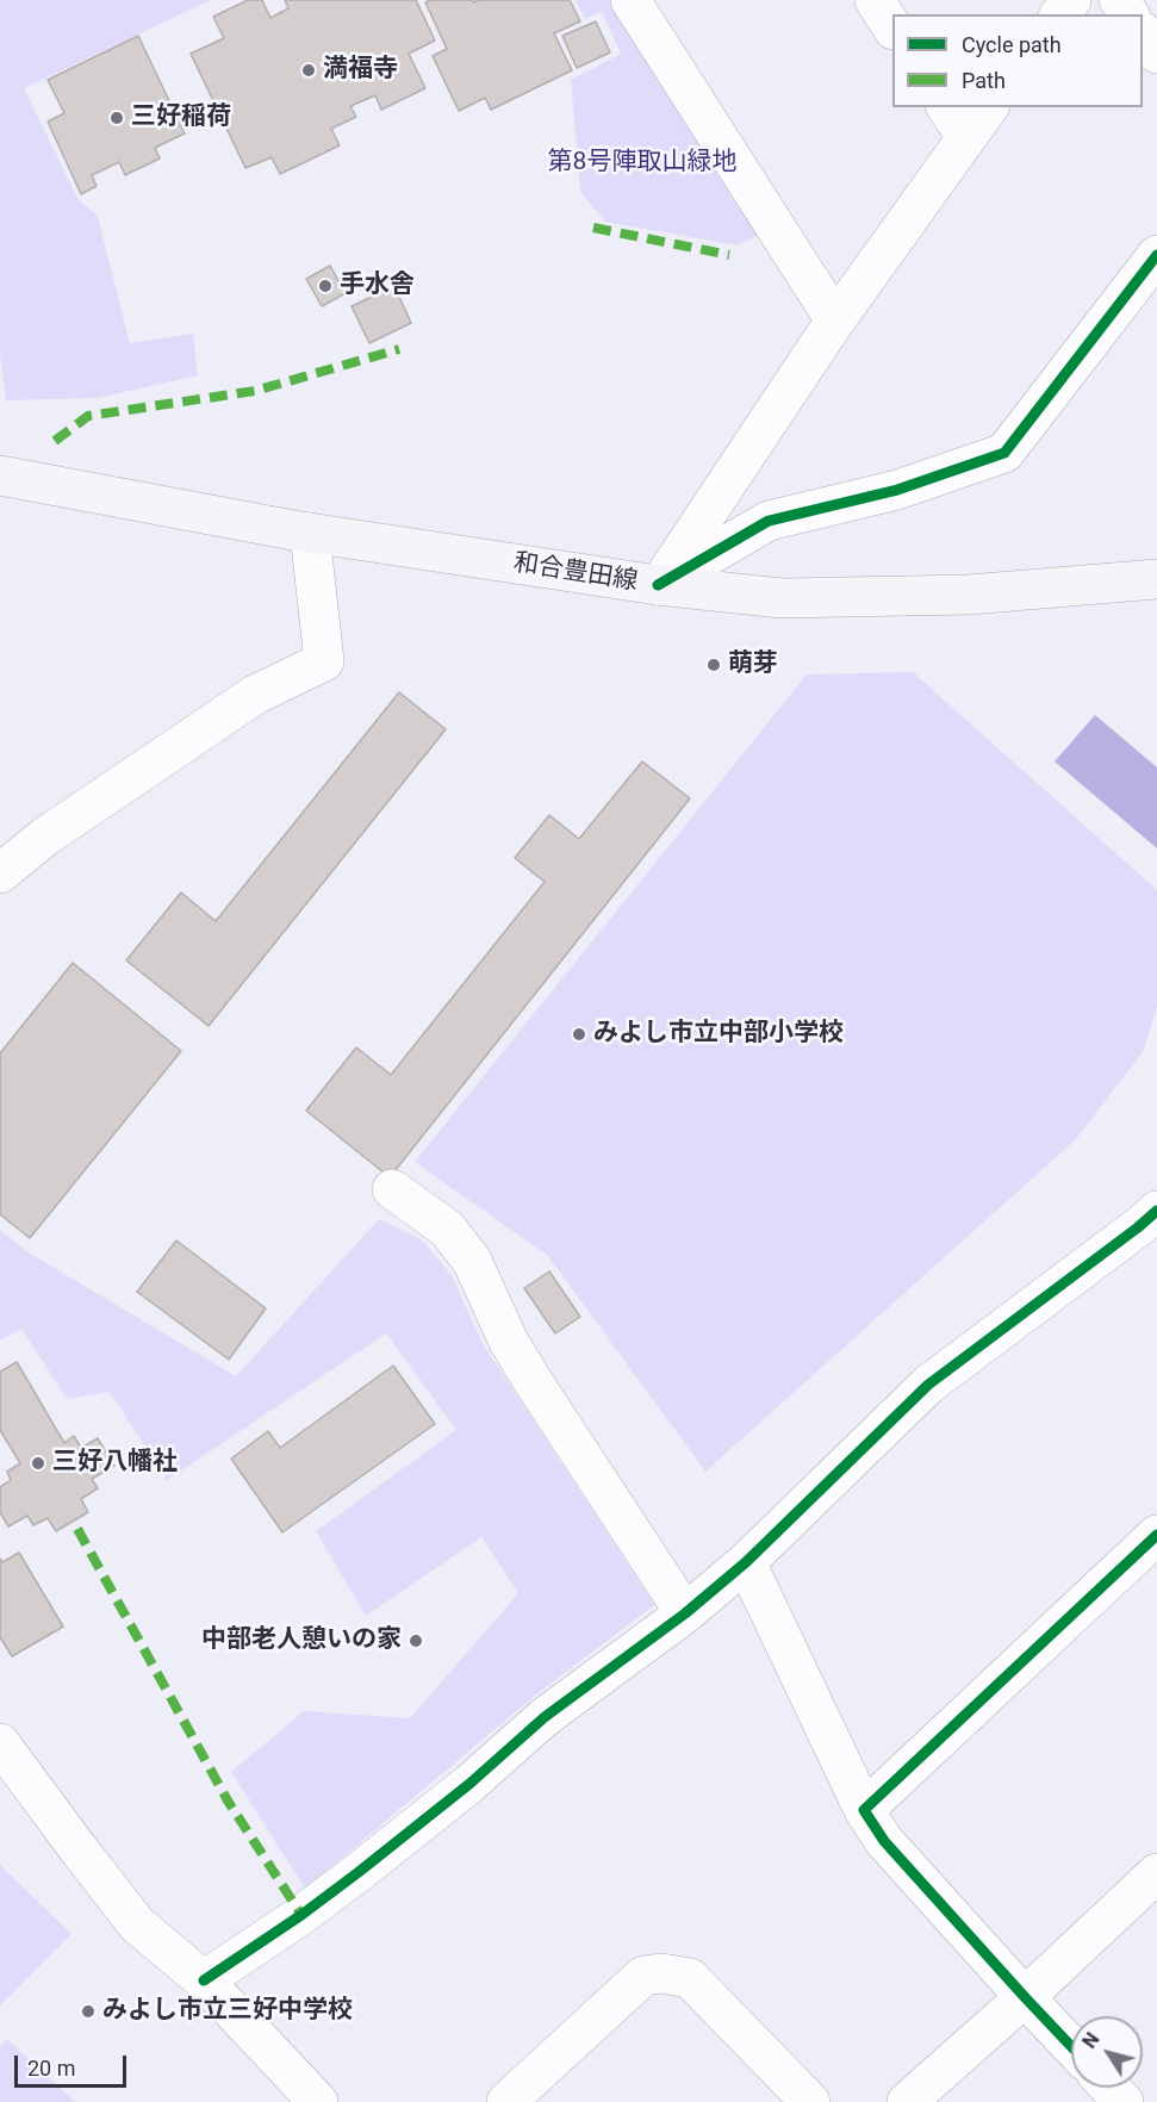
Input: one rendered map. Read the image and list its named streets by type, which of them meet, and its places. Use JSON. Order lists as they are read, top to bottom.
{
  "streets": {
    "main road": ["和合豊田線"]
  },
  "parks": ["第8号陣取山緑地"],
  "places": [
    "満福寺",
    "三好稲荷",
    "手水舎",
    "萌芽",
    "みよし市立中部小学校",
    "三好八幡社",
    "中部老人憩いの家",
    "みよし市立三好中学校"
  ],
  "legend": ["Cycle path", "Path"],
  "scale_bar": "20 m",
  "north": "top left"
}
